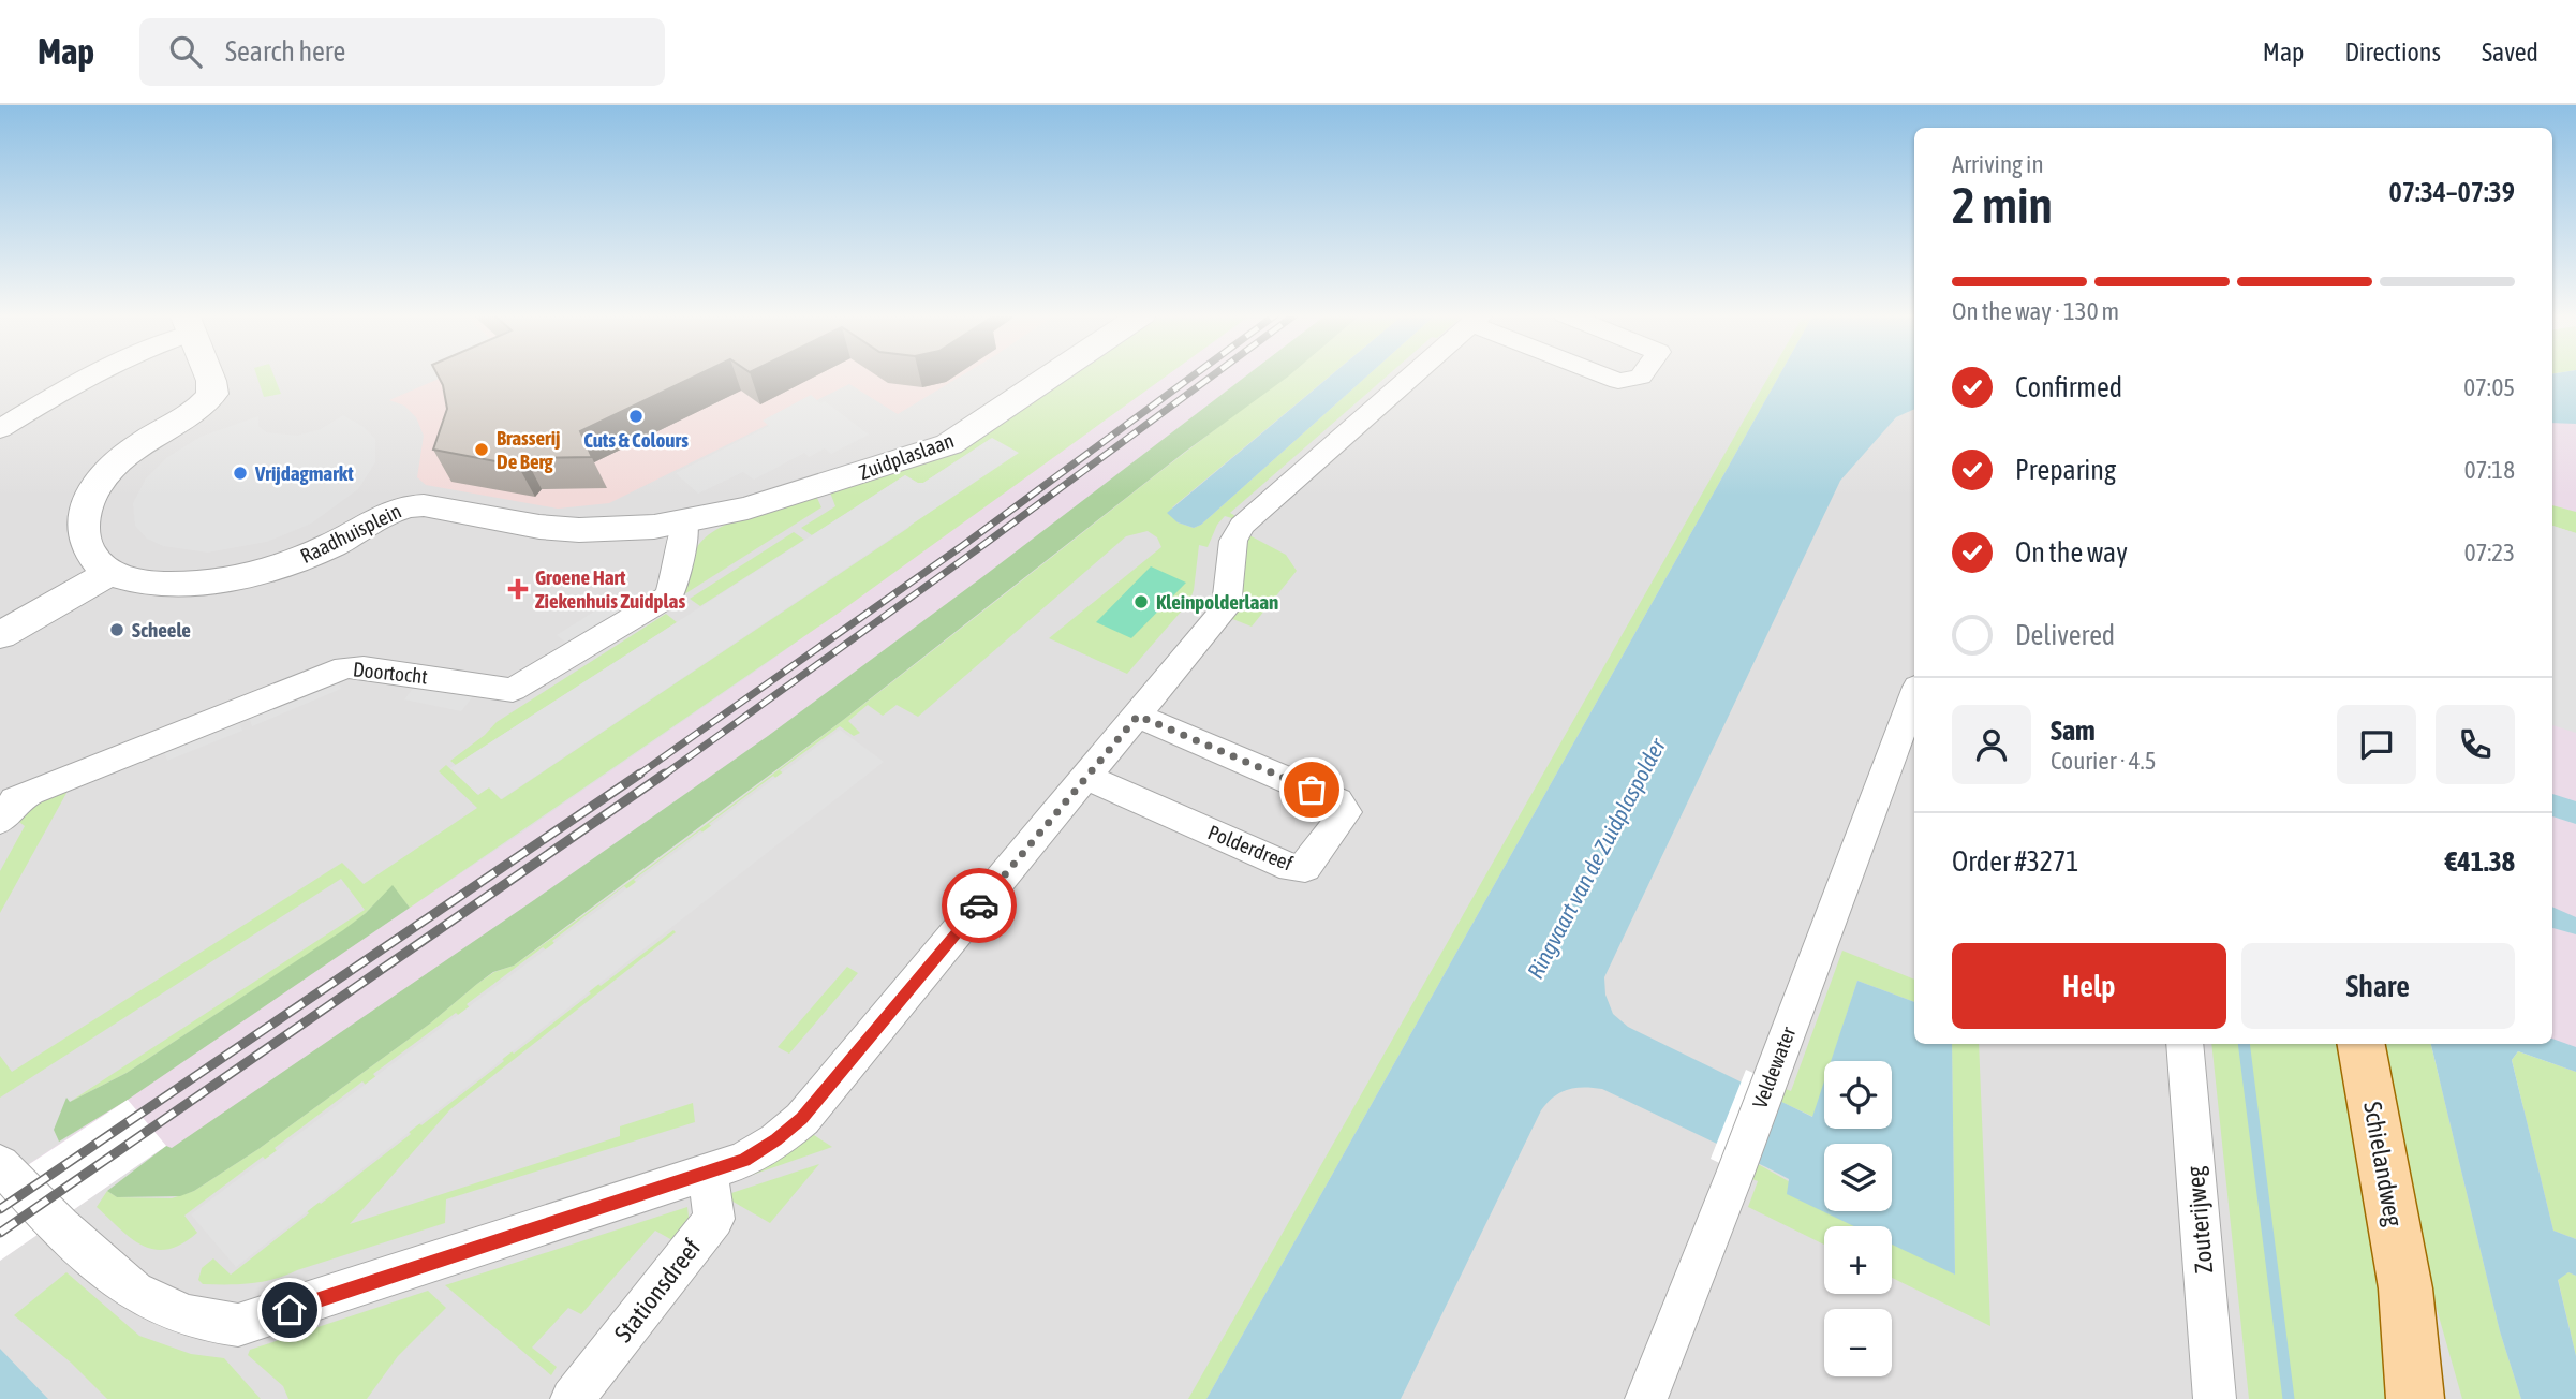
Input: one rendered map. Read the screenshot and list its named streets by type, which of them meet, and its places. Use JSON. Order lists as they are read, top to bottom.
{
  "streets": {
    "main road": ["Schielandweg"],
    "street": [
      "Zuidplaslaan",
      "Raadhuisplein",
      "Doortocht",
      "Polderdreef",
      "Veldewater",
      "Zouterijweg",
      "Stationsdreef"
    ]
  },
  "crossings": [
    ["Zuidplaslaan", "Raadhuisplein"],
    ["Zuidplaslaan", "Doortocht"],
    ["Raadhuisplein", "Doortocht"]
  ],
  "water": ["Ringvaart van de Zuidplaspolder"],
  "places": {
    "other": [
      "Cuts & Colours",
      "Brasserij De Berg",
      "Vrijdagmarkt",
      "Kleinpolderlaan",
      "Scheele"
    ],
    "health": ["Groene Hart Ziekenhuis Zuidplas"]
  },
  "page": {
    "header": "Map",
    "search": "Search here",
    "nav": ["Map", "Directions", "Saved"],
    "heading": ["2 min", "Arriving in", "07:34–07:39"],
    "panel": [
      "Sam",
      "Courier · 4.5",
      "Order #3271",
      "€41.38"
    ],
    "bar": "On the way · 130 m",
    "list": [
      ["Confirmed", "07:05"],
      ["Preparing", "07:18"],
      ["On the way", "07:23"],
      "Delivered"
    ],
    "buttons": ["Help", "Share"],
    "map_buttons": ["+", "−"]
  }
}
